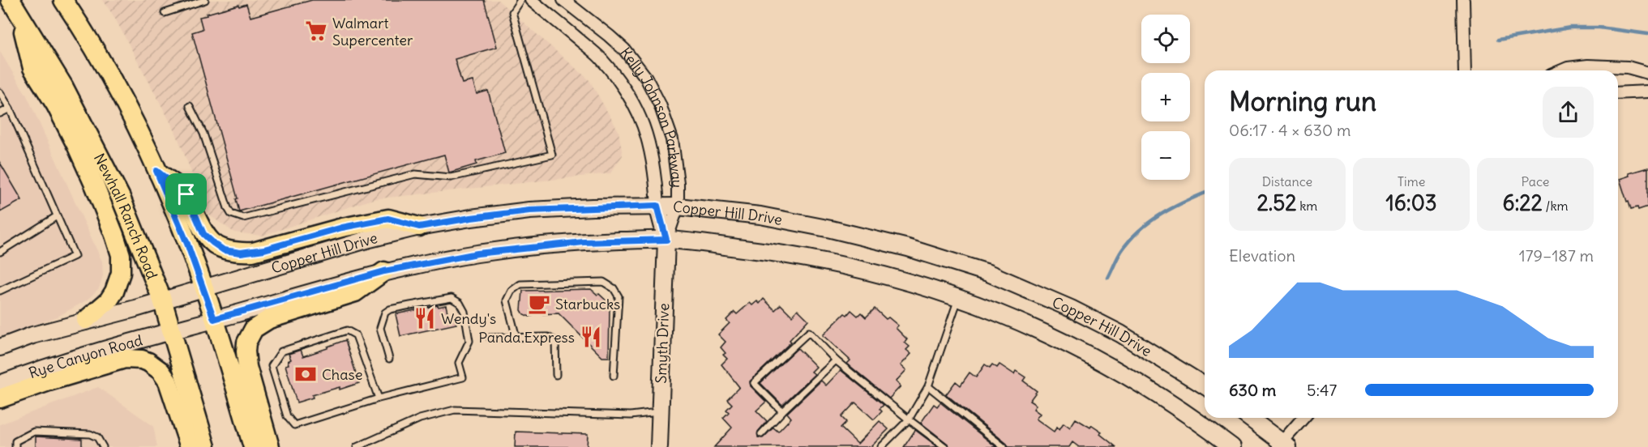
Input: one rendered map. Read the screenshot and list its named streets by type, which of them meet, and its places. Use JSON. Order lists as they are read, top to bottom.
{
  "streets": {
    "main road": [
      "Kelly Johnson Parkway",
      "Copper Hill Drive",
      "Newhall Ranch Road",
      "Smyth Drive",
      "Rye Canyon Road"
    ]
  },
  "crossings": [
    ["Kelly Johnson Parkway", "Copper Hill Drive"],
    ["Kelly Johnson Parkway", "Smyth Drive"],
    ["Copper Hill Drive", "Newhall Ranch Road"],
    ["Copper Hill Drive", "Smyth Drive"],
    ["Copper Hill Drive", "Rye Canyon Road"],
    ["Newhall Ranch Road", "Rye Canyon Road"]
  ],
  "places": {
    "supermarket": ["Walmart Supercenter"],
    "cafe": ["Starbucks"],
    "restaurant": ["Wendy's", "Panda Express"],
    "bank": ["Chase"]
  },
  "page": {
    "map_buttons": ["+", "−"],
    "heading": ["Morning run", "06:17 · 4 × 630 m"],
    "stats": [
      ["Distance", "2.52 km"],
      ["Time", "16:03"],
      ["Pace", "6:22 /km"]
    ],
    "chart": ["Elevation", "179–187 m"],
    "list": [
      {
        "name": "630 m",
        "note": "5:47"
      }
    ]
  }
}
